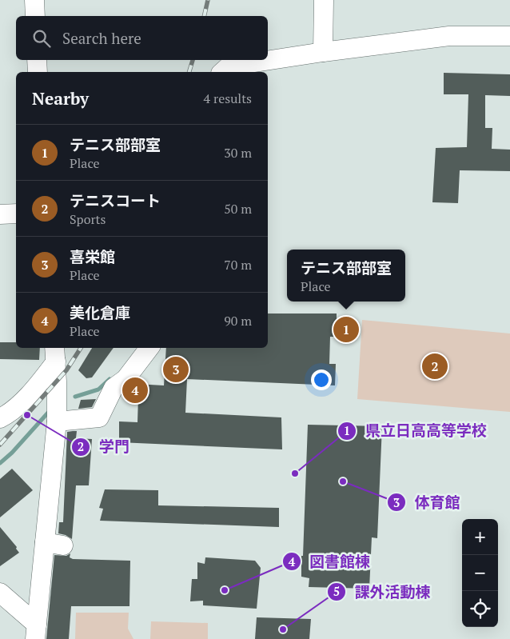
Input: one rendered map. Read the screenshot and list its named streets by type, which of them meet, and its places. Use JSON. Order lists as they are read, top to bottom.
{
  "places": [
    "学門",
    "県立日高高等学校",
    "体育館",
    "図書館棟",
    "課外活動棟"
  ],
  "page": {
    "search": "Search here",
    "heading": ["Nearby", "4 results"],
    "list": [
      {
        "mark": "1",
        "name": "テニス部部室",
        "note": "Place",
        "value": "30 m"
      },
      {
        "mark": "2",
        "name": "テニスコート",
        "note": "Sports",
        "value": "50 m"
      },
      {
        "mark": "3",
        "name": "喜栄館",
        "note": "Place",
        "value": "70 m"
      },
      {
        "mark": "4",
        "name": "美化倉庫",
        "note": "Place",
        "value": "90 m"
      }
    ],
    "popup": ["テニス部部室", "Place"],
    "pins": [
      "1",
      "2",
      "3",
      "4"
    ],
    "map_buttons": ["+", "−"]
  }
}
